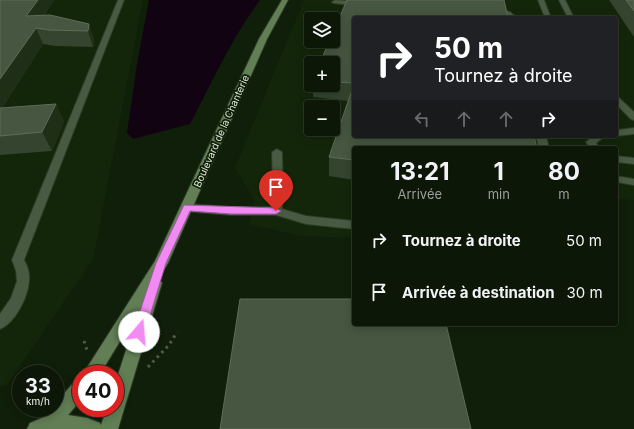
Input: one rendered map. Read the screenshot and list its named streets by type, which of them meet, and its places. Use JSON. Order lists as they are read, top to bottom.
{
  "streets": {
    "street": ["Boulevard de la Chanterie"]
  },
  "page": {
    "map_buttons": ["+", "−"],
    "turn": ["50 m", "Tournez à droite"],
    "eta": [
      "13:21",
      "Arrivée",
      "1",
      "min",
      "80",
      "m"
    ],
    "list": [
      {
        "name": "Tournez à droite",
        "value": "50 m"
      },
      {
        "name": "Arrivée à destination",
        "value": "30 m"
      }
    ],
    "speed": "33 km/h",
    "limit": "40"
  }
}
